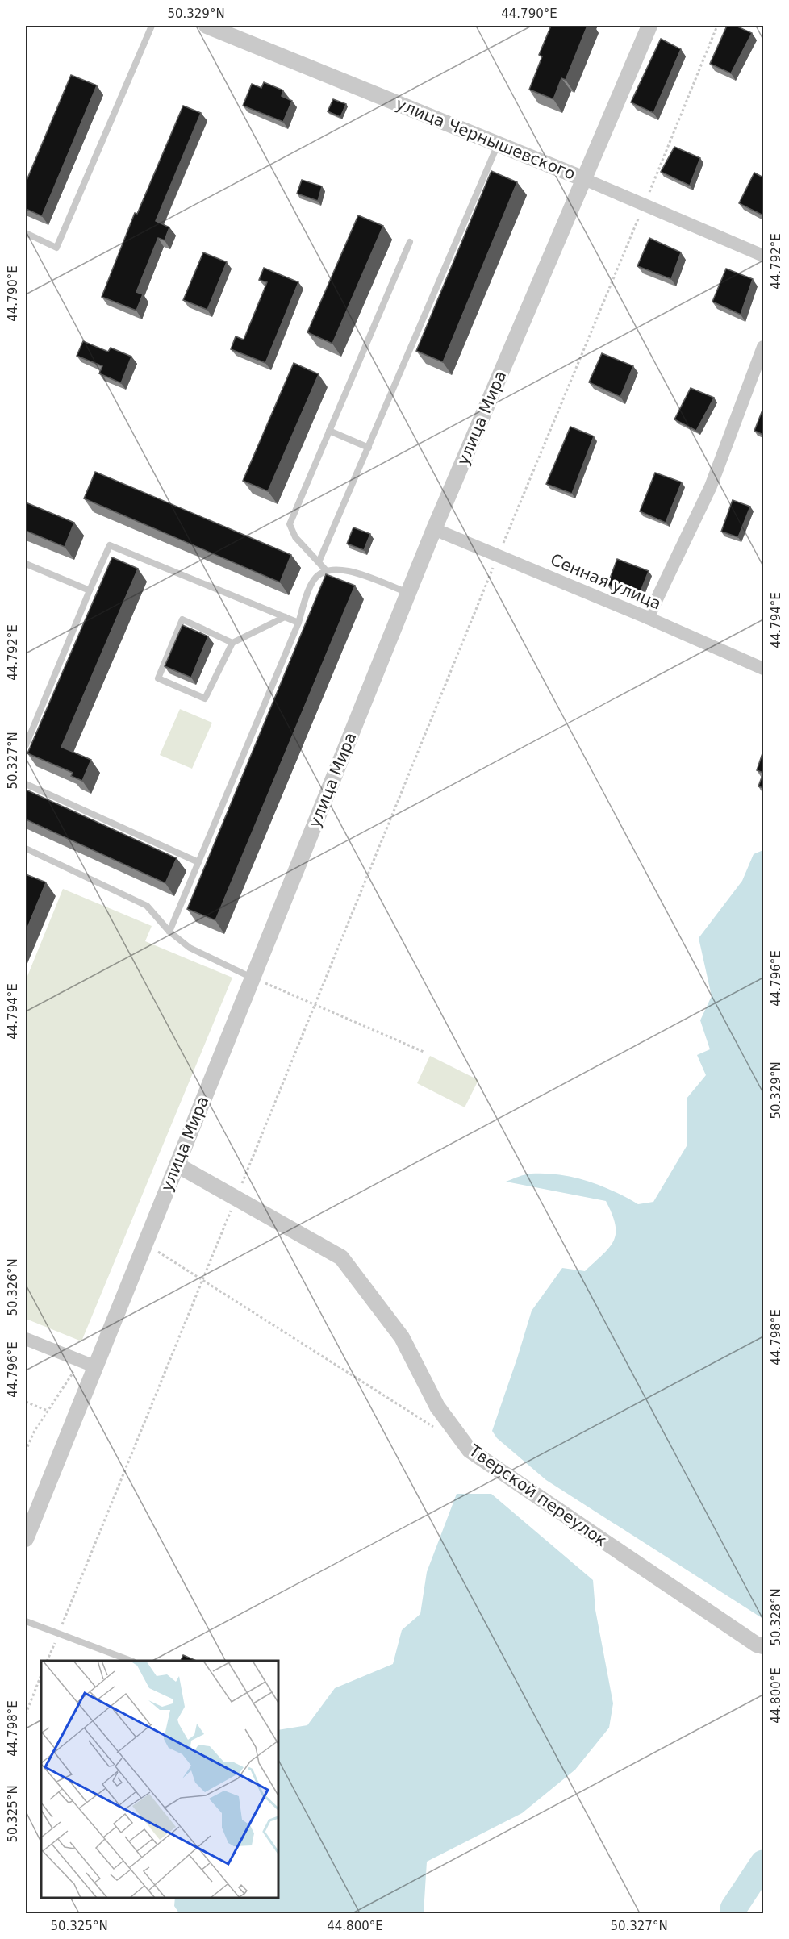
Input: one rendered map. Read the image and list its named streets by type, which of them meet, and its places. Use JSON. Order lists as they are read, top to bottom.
{
  "streets": {
    "street": [
      "улица Чернышевского",
      "улица Мира",
      "Сенная улица",
      "Тверской переулок"
    ]
  },
  "crossings": [
    ["улица Чернышевского", "улица Мира"],
    ["улица Мира", "Сенная улица"],
    ["улица Мира", "Тверской переулок"]
  ],
  "coordinates": [
    "50.329°N",
    "44.790°E",
    "44.792°E",
    "44.794°E",
    "50.327°N",
    "44.796°E",
    "50.326°N",
    "44.798°E",
    "50.328°N",
    "44.800°E",
    "50.325°N"
  ]
}
